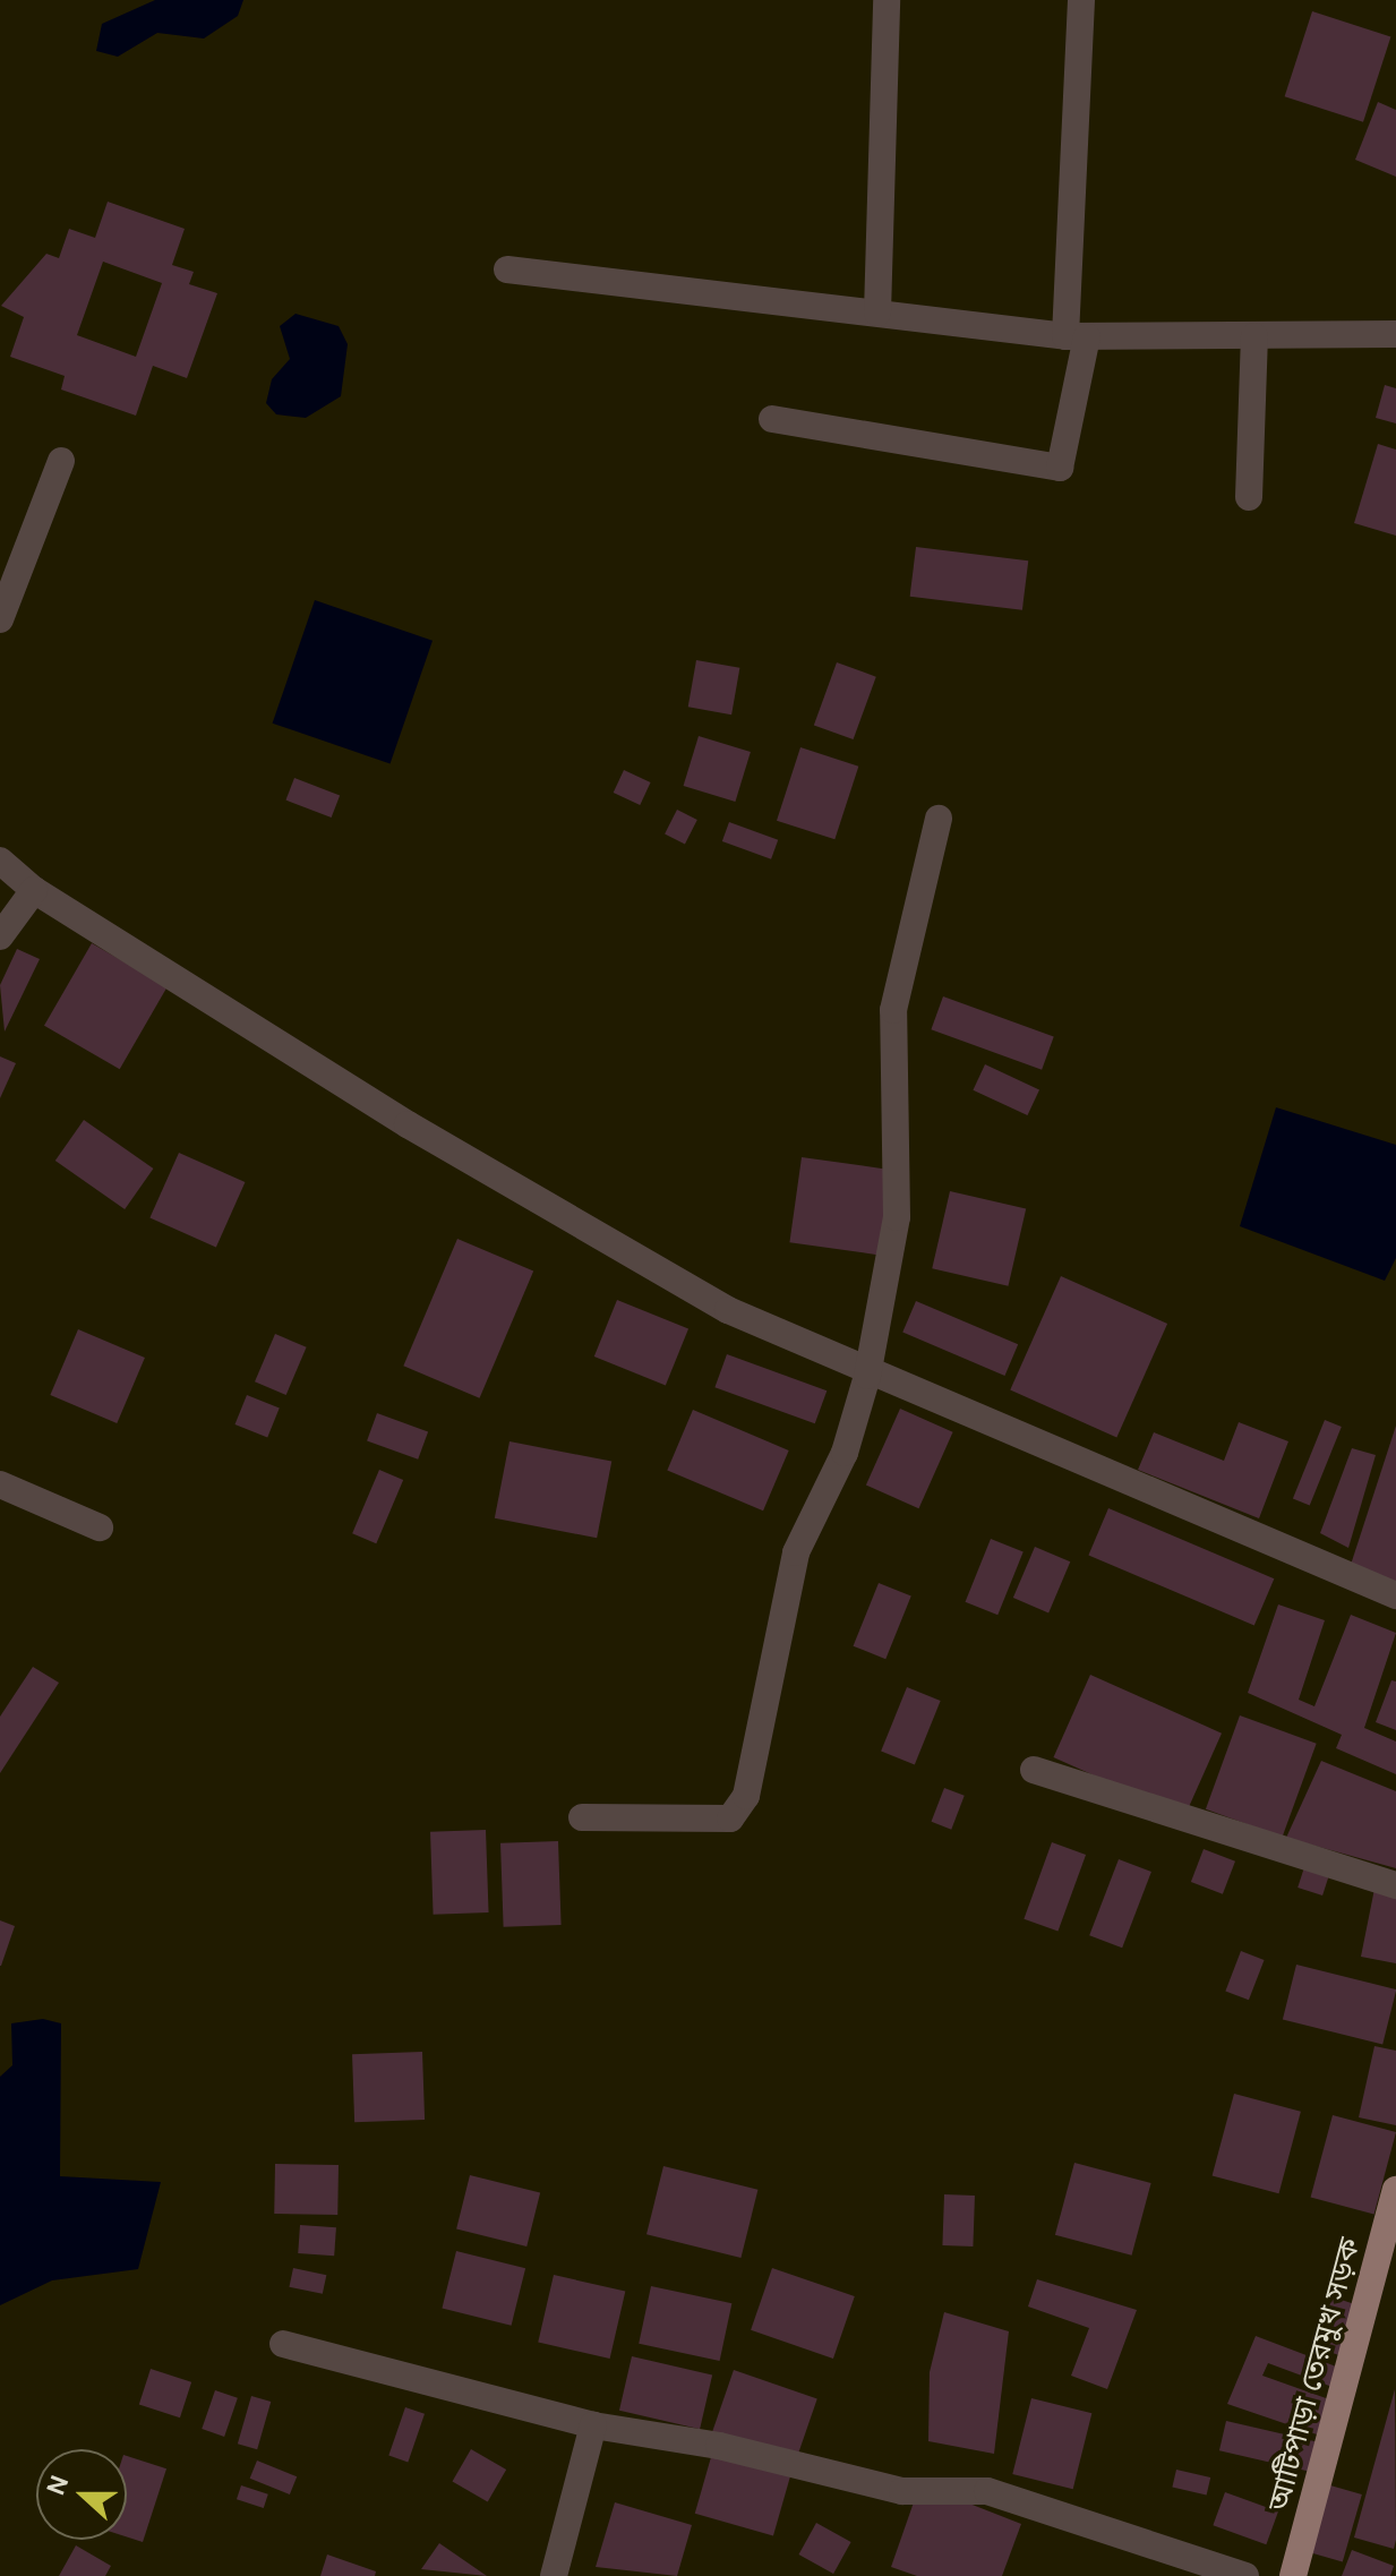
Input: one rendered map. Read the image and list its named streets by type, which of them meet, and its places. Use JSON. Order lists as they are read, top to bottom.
{
  "streets": {
    "main road": ["আটিপাড়া তেরমুখ সড়ক"]
  },
  "north": "left"
}
